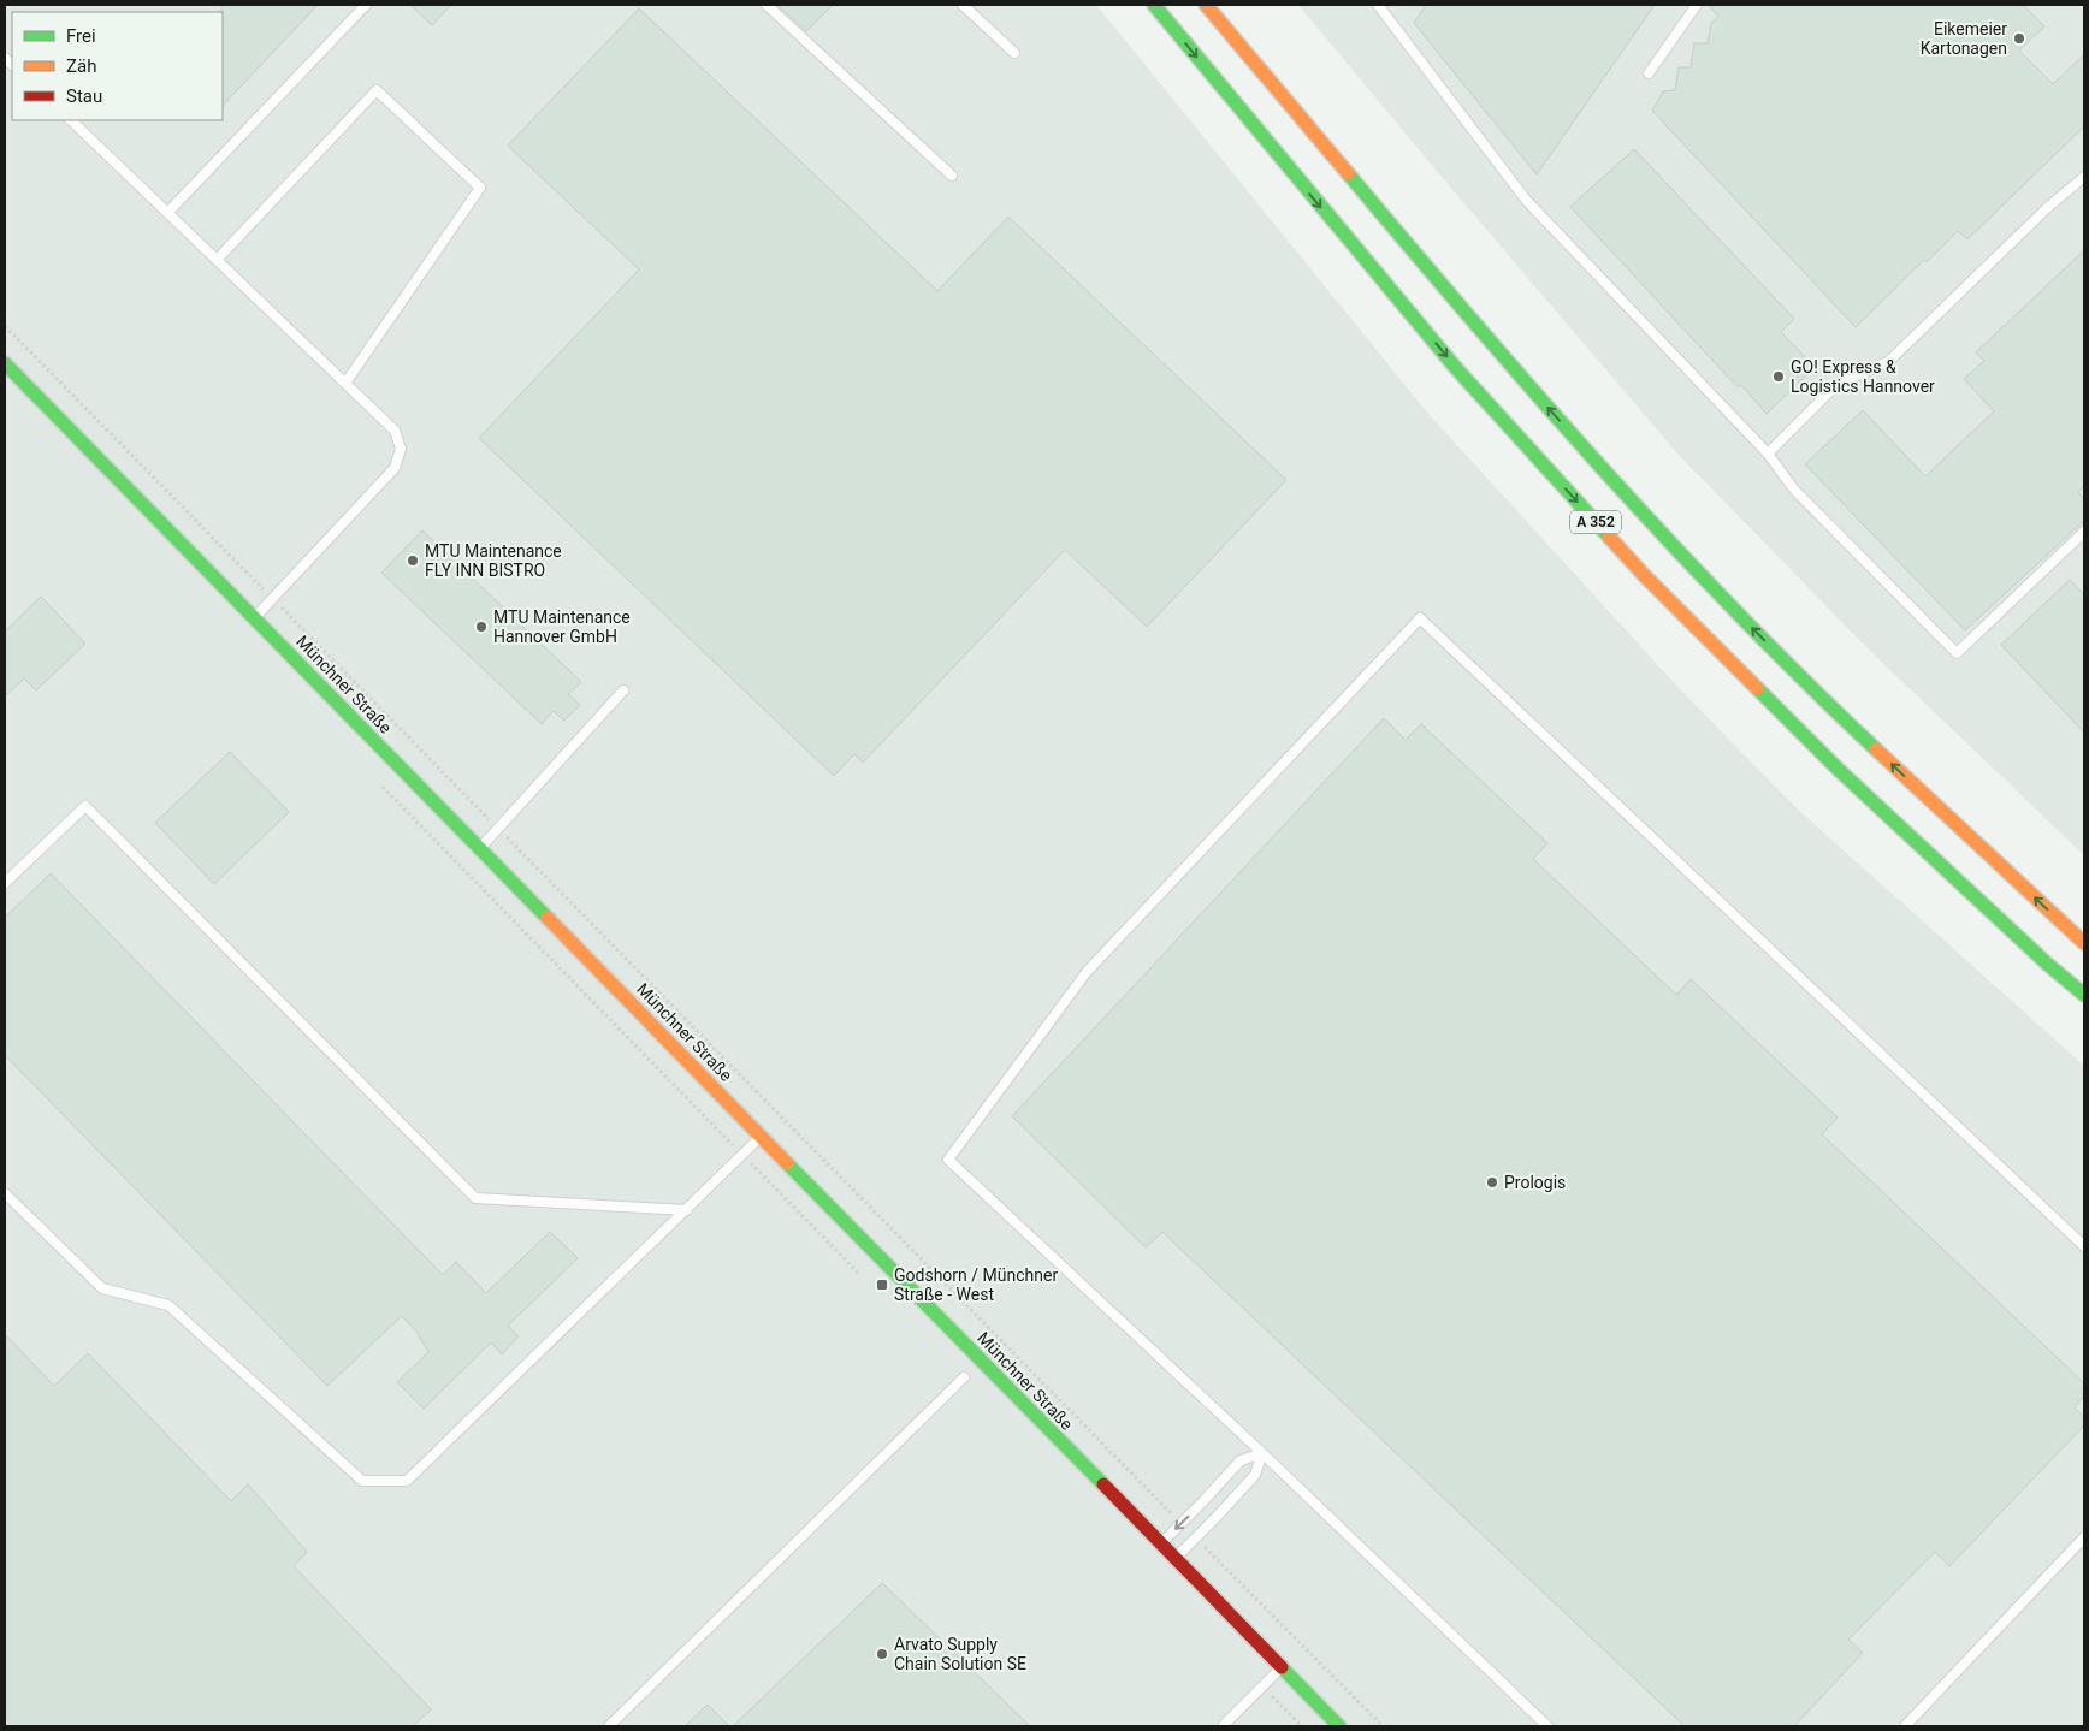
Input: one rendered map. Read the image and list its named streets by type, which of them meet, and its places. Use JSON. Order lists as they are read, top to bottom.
{
  "streets": {
    "main road": ["A 352", "Münchner Straße"]
  },
  "places": {
    "other": [
      "Eikemeier Kartonagen",
      "GO! Express & Logistics Hannover",
      "MTU Maintenance FLY INN BISTRO",
      "MTU Maintenance Hannover GmbH",
      "Prologis",
      "Arvato Supply Chain Solution SE"
    ],
    "transit": ["Godshorn / Münchner Straße - West"]
  },
  "legend": ["Frei", "Zäh", "Stau"]
}
